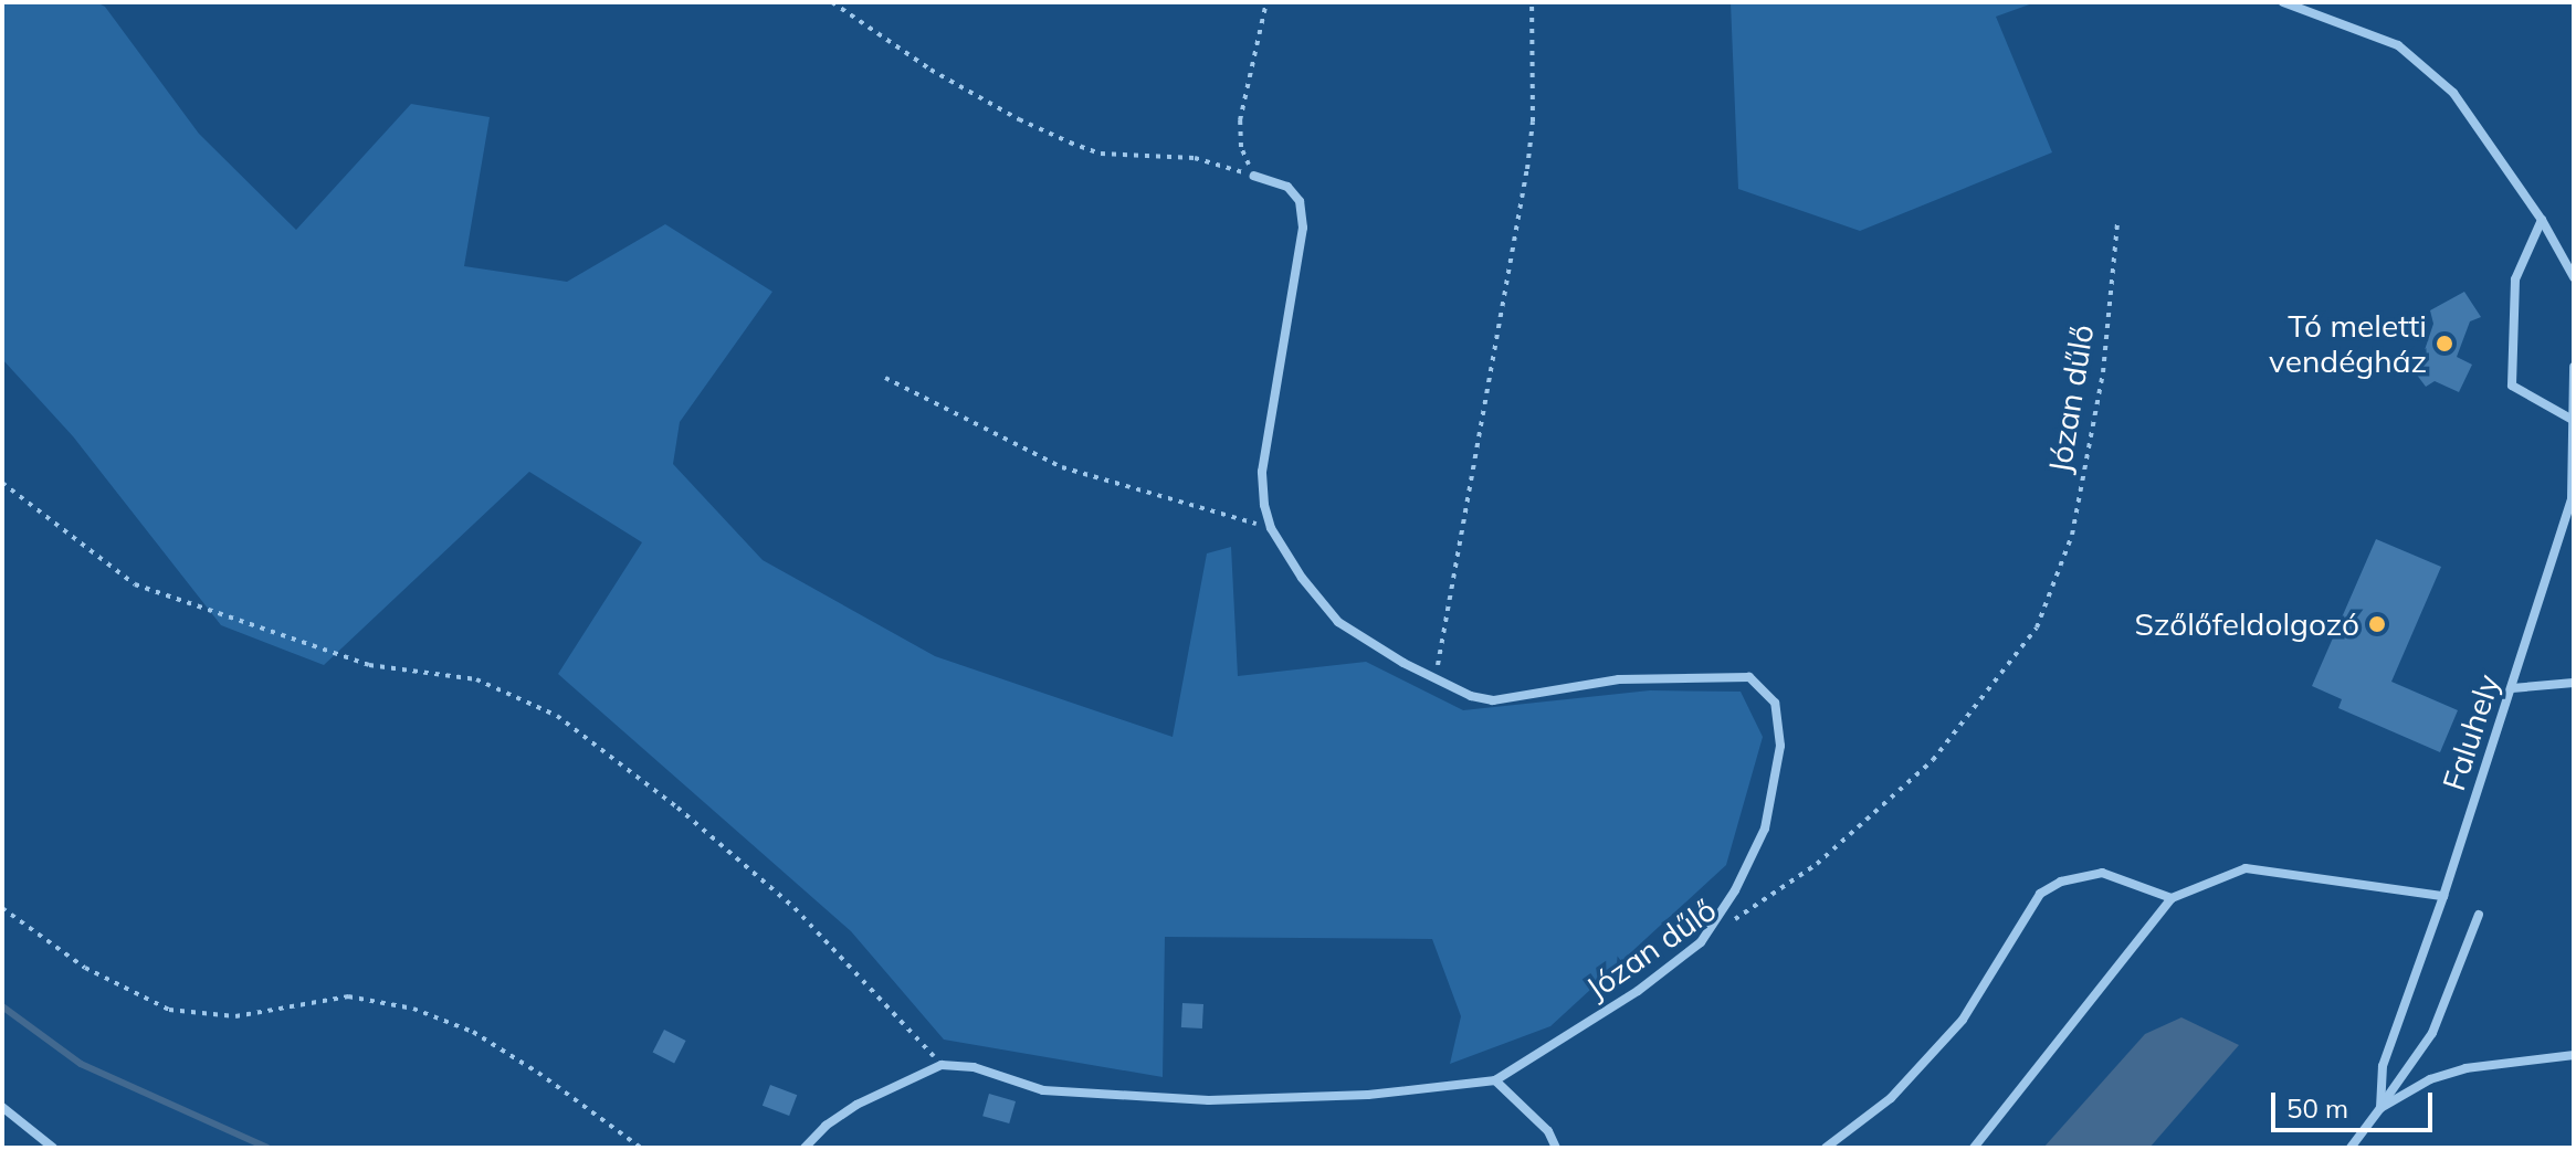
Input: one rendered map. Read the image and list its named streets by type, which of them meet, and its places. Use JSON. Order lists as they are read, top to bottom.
{
  "streets": {
    "street": ["Józan dűlő", "Faluhely"]
  },
  "places": ["Tó meletti vendégház", "Szőlőfeldolgozó"],
  "scale_bar": "50 m"
}
